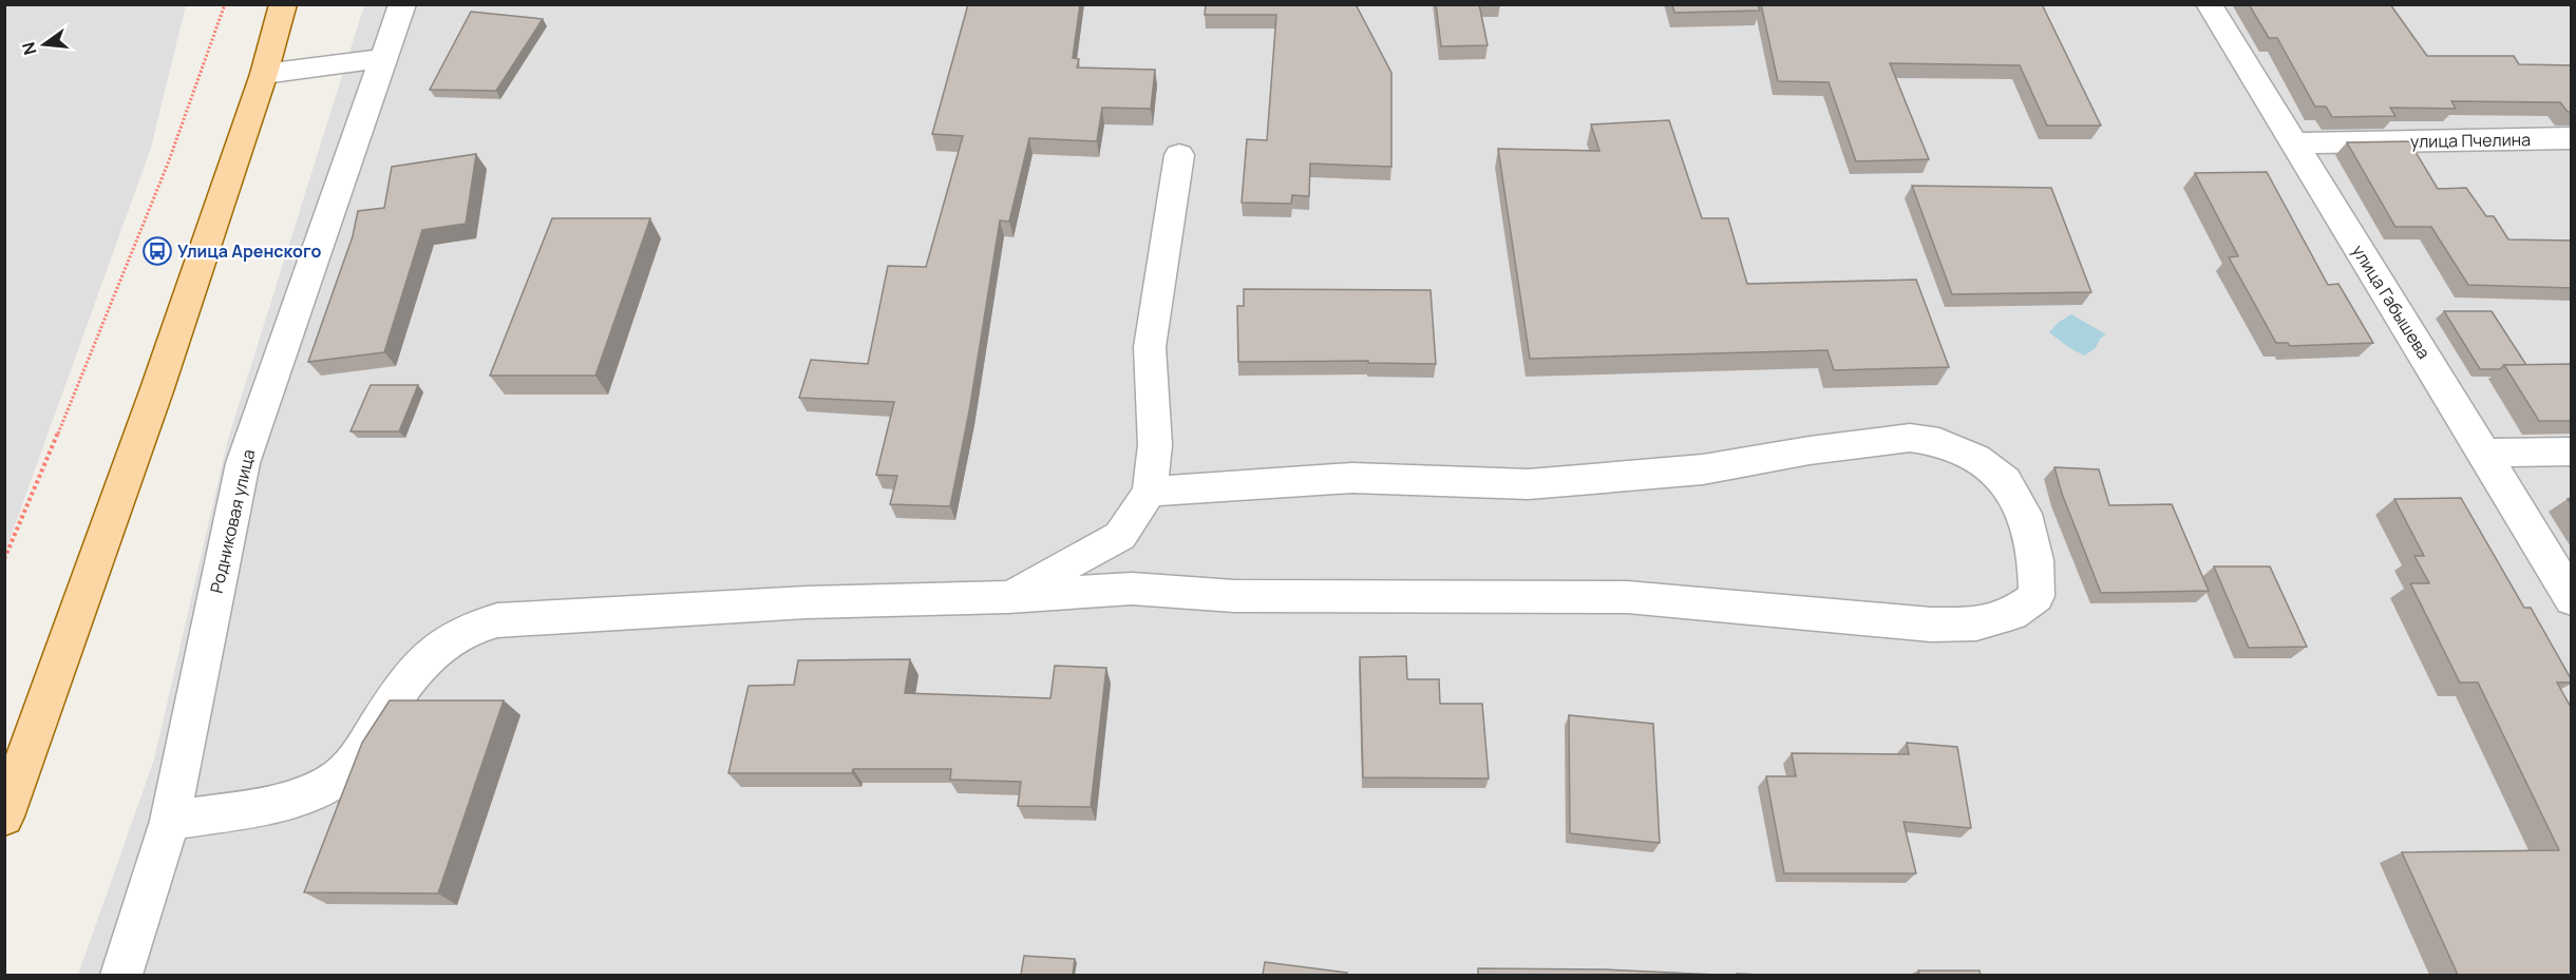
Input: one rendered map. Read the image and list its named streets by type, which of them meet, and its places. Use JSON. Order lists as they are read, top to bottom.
{
  "streets": {
    "street": ["улица Пчелина", "улица Габышева", "Родниковая улица"]
  },
  "crossings": [
    ["улица Пчелина", "улица Габышева"]
  ],
  "places": {
    "bus stop": ["Улица Аренского"]
  },
  "north": "left"
}
